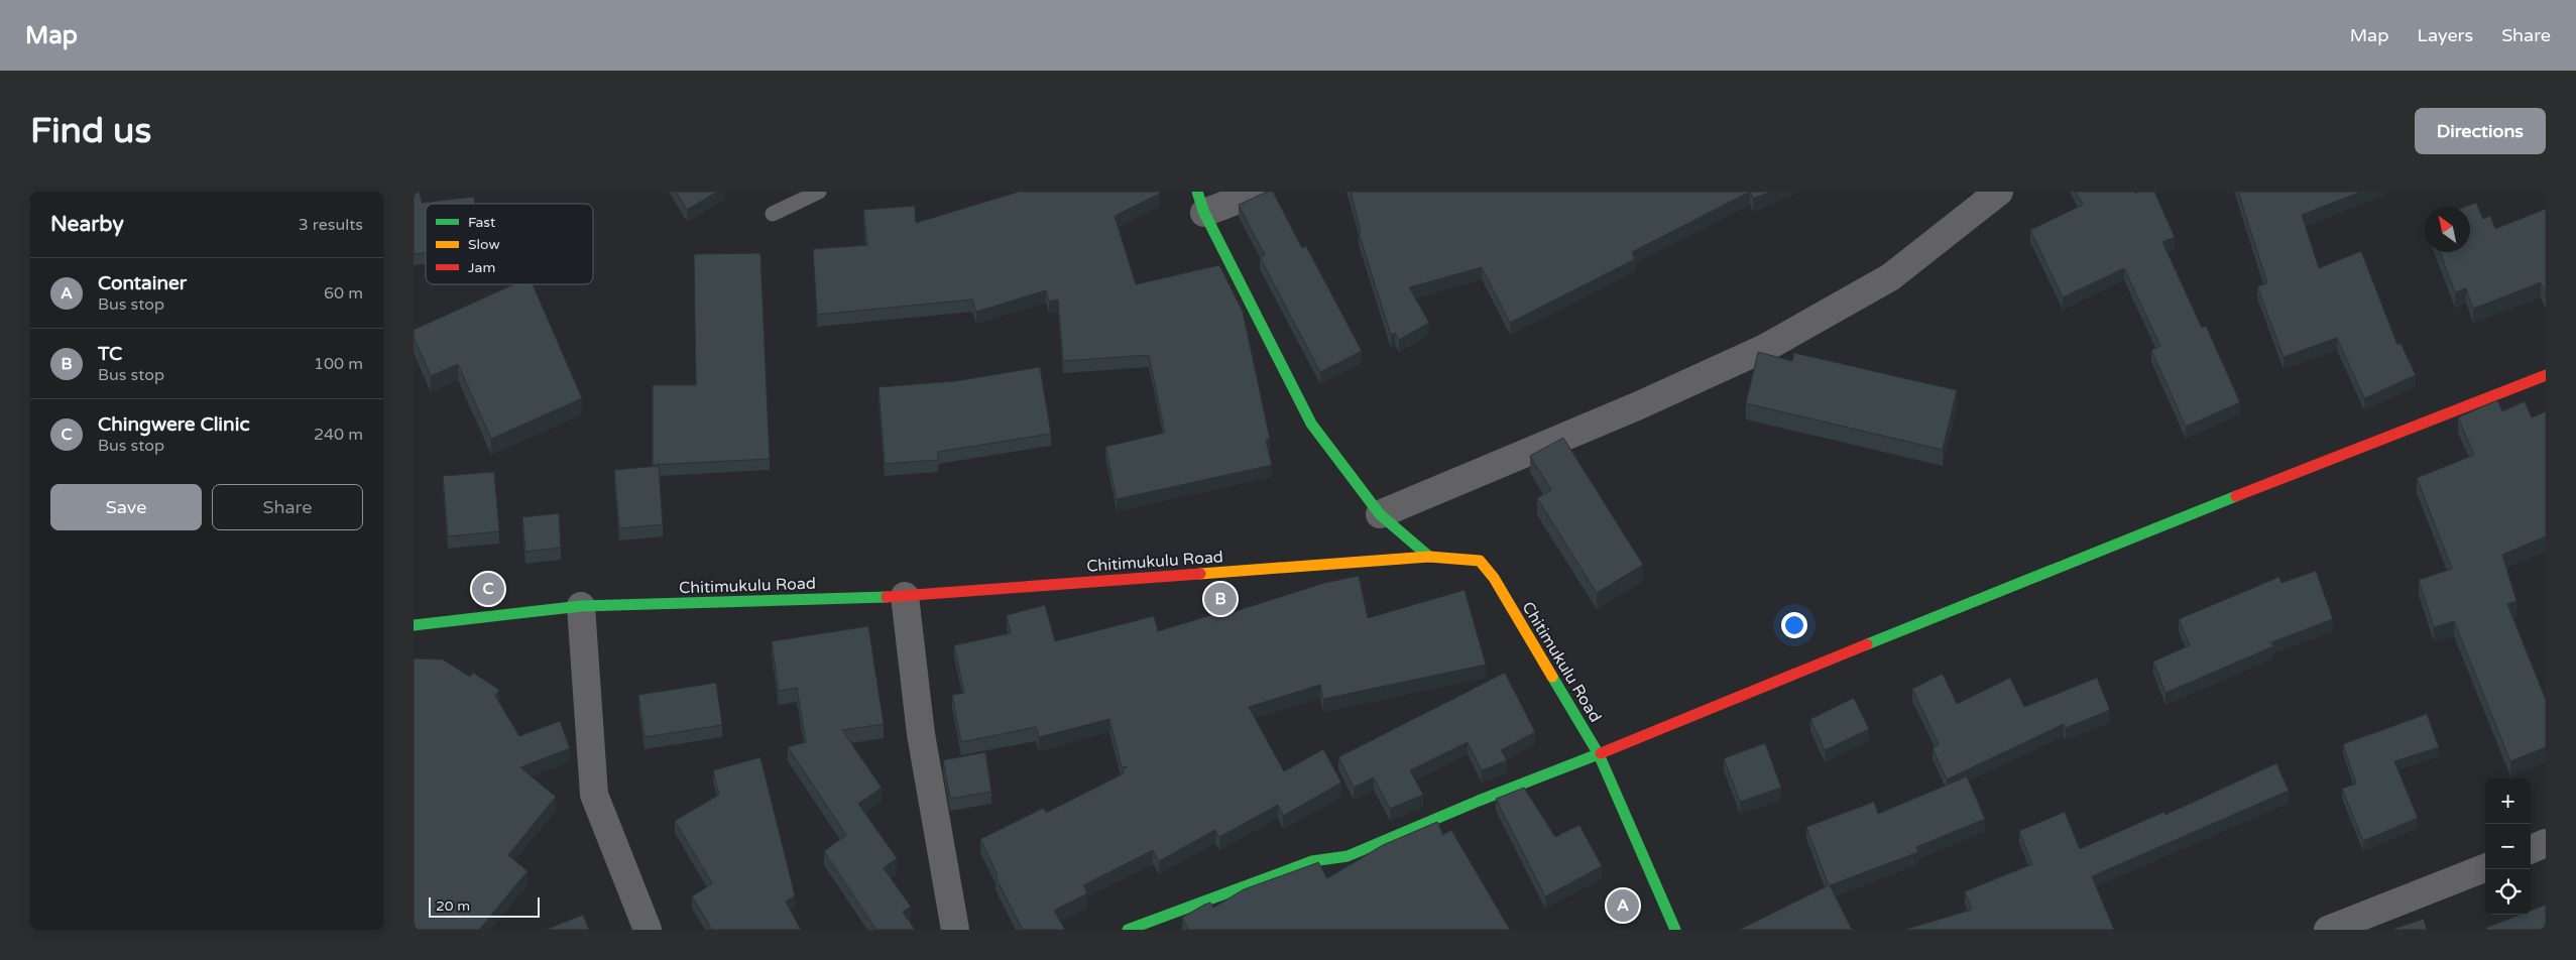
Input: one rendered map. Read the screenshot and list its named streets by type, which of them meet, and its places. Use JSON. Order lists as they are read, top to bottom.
{
  "streets": {
    "street": ["Chitimukulu Road"]
  },
  "legend": ["Fast", "Slow", "Jam"],
  "scale_bar": "20 m",
  "north": "top left",
  "page": {
    "header": "Map",
    "nav": ["Map", "Layers", "Share"],
    "buttons": [
      "Directions",
      ["Save", "Share"]
    ],
    "title": "Find us",
    "heading": ["Nearby", "3 results"],
    "list": [
      {
        "mark": "A",
        "name": "Container",
        "note": "Bus stop",
        "value": "60 m"
      },
      {
        "mark": "B",
        "name": "TC",
        "note": "Bus stop",
        "value": "100 m"
      },
      {
        "mark": "C",
        "name": "Chingwere Clinic",
        "note": "Bus stop",
        "value": "240 m"
      }
    ],
    "pins": ["C", "B", "A"],
    "map_buttons": ["+", "−"],
    "scale": "20 m"
  }
}
